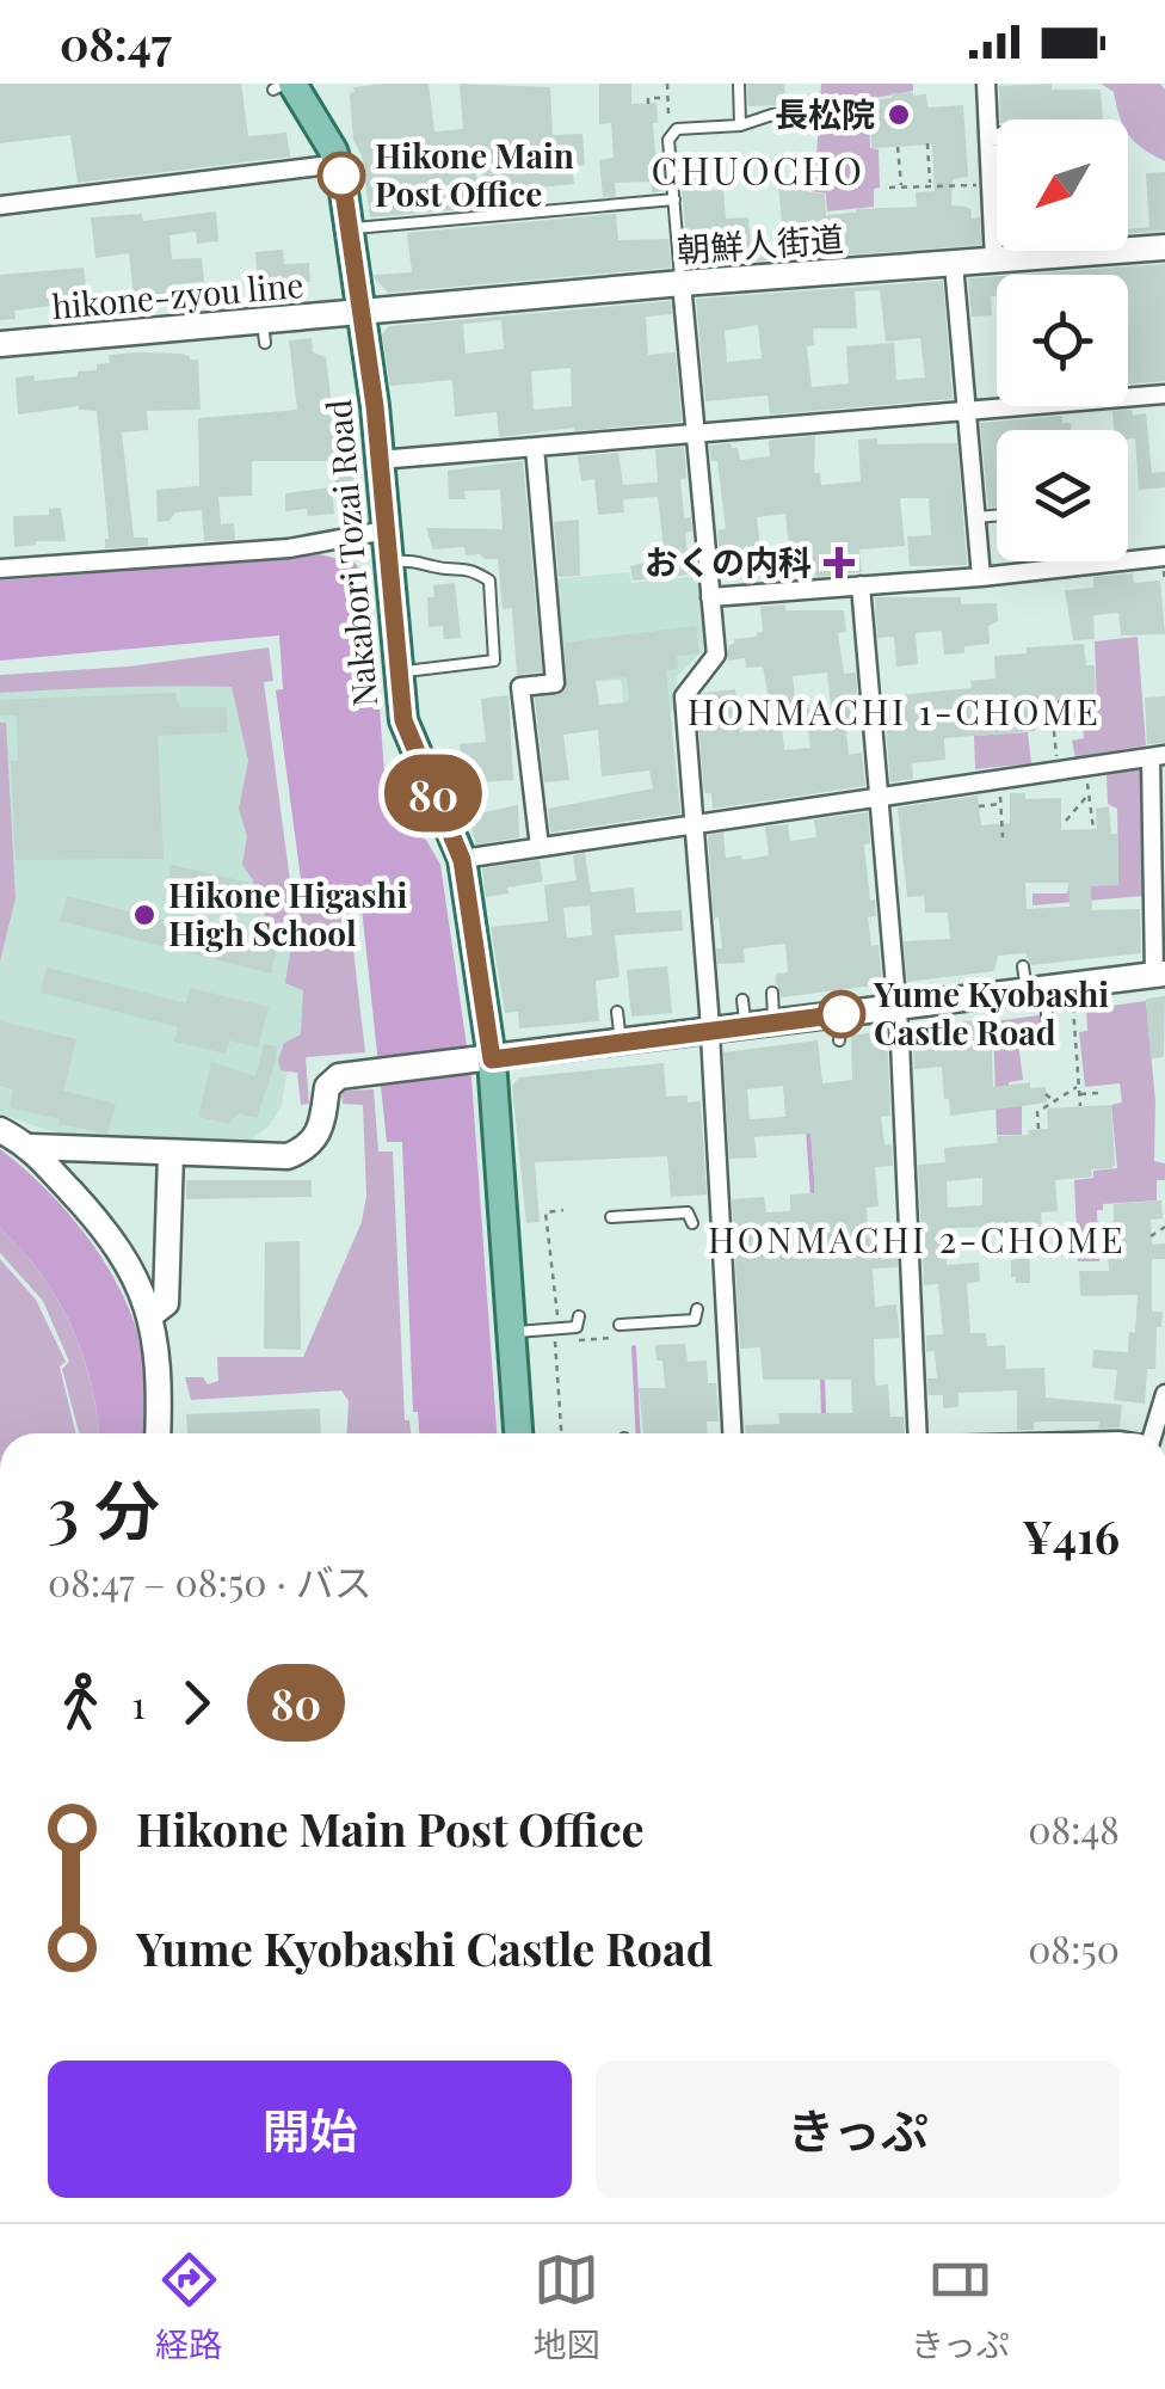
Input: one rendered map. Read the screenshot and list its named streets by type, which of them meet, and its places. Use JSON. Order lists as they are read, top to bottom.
{
  "streets": {
    "main road": ["Nakabori Tozai Road"],
    "street": ["朝鮮人街道", "hikone-zyou line"]
  },
  "crossings": [
    ["朝鮮人街道", "hikone-zyou line"],
    ["朝鮮人街道", "Nakabori Tozai Road"],
    ["hikone-zyou line", "Nakabori Tozai Road"]
  ],
  "districts": ["CHUOCHO", "HONMACHI 1-CHOME", "HONMACHI 2-CHOME"],
  "places": {
    "other": [
      "長松院",
      "Hikone Main Post Office",
      "Hikone Higashi High School",
      "Yume Kyobashi Castle Road"
    ],
    "health": ["おくの内科"]
  },
  "lines": ["bus line 80"],
  "north": "bottom left",
  "page": {
    "status": "08:47",
    "on_map": "80",
    "heading": ["3 分", "08:47 – 08:50 · バス", "¥416"],
    "legs": ["1", "80"],
    "list": [
      {
        "name": "Hikone Main Post Office",
        "value": "08:48"
      },
      {
        "name": "Yume Kyobashi Castle Road",
        "value": "08:50"
      }
    ],
    "buttons": ["開始", "きっぷ"],
    "tabs": ["経路", "地図", "きっぷ"]
  }
}
